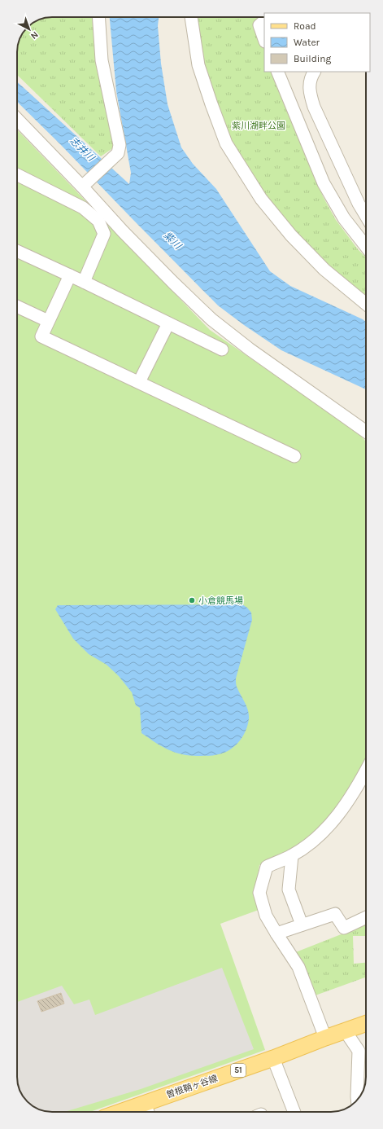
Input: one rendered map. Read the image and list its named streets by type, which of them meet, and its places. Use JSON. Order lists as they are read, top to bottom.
{
  "streets": {
    "main road": ["51", "曽根鞘ヶ谷線"]
  },
  "water": ["志井川", "紫川"],
  "parks": ["紫川湖畔公園"],
  "places": ["小倉競馬場"],
  "legend": ["Road", "Water", "Building"],
  "north": "bottom right"
}
